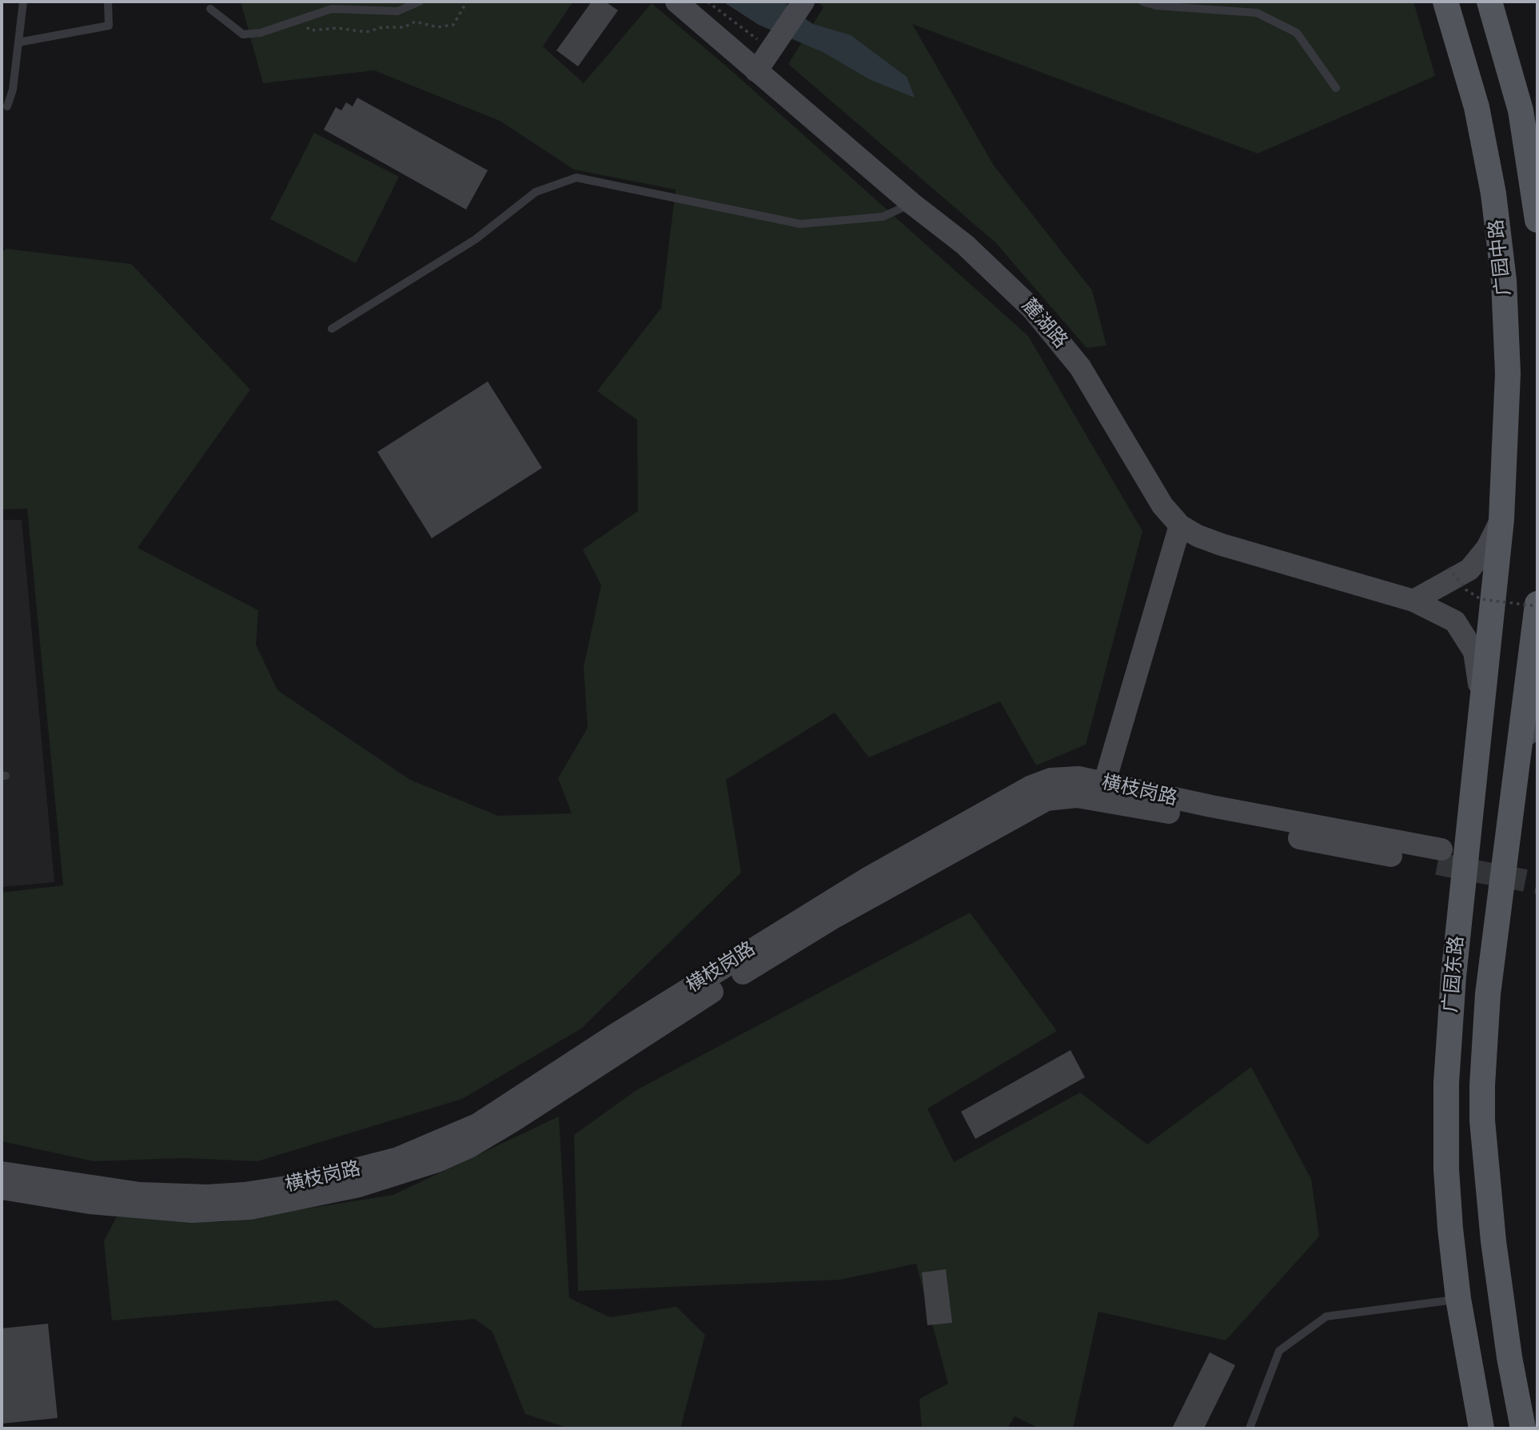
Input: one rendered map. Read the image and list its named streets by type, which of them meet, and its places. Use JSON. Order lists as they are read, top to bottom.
{
  "streets": {
    "main road": [
      "广园中路",
      "麓湖路",
      "横枝岗路",
      "广园东路"
    ]
  },
  "crossings": [
    ["广园中路", "广园东路"],
    ["麓湖路", "广园东路"]
  ]
}
